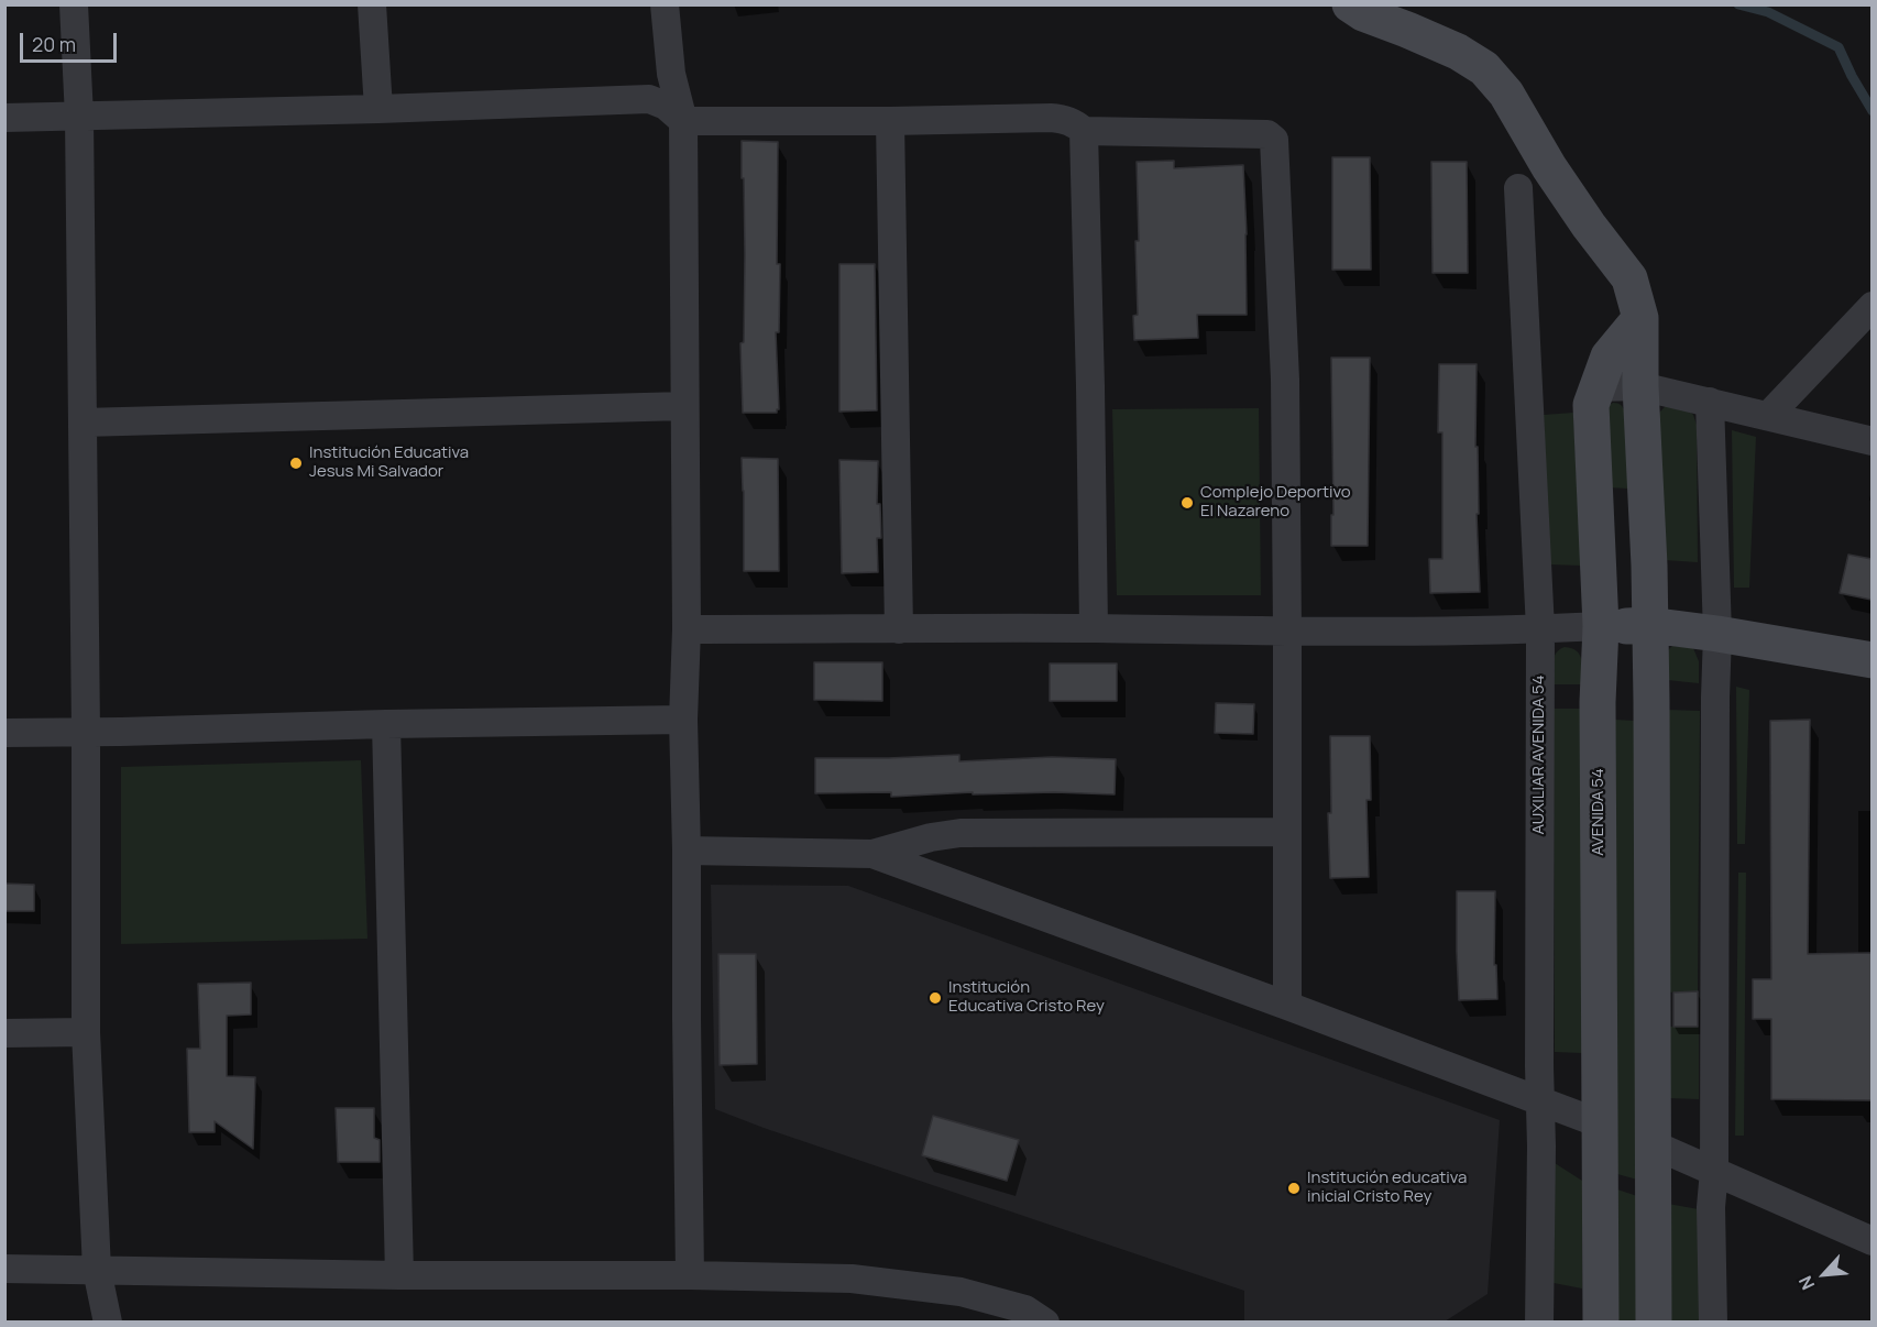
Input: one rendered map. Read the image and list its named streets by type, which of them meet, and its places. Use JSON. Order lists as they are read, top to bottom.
{
  "streets": {
    "main road": ["AVENIDA 54"],
    "street": ["AUXILIAR AVENIDA 54"]
  },
  "places": [
    "Institución Educativa Jesus Mi Salvador",
    "Complejo Deportivo El Nazareno",
    "Institución Educativa Cristo Rey",
    "Institución educativa inicial Cristo Rey"
  ],
  "scale_bar": "20 m",
  "north": "bottom left"
}
